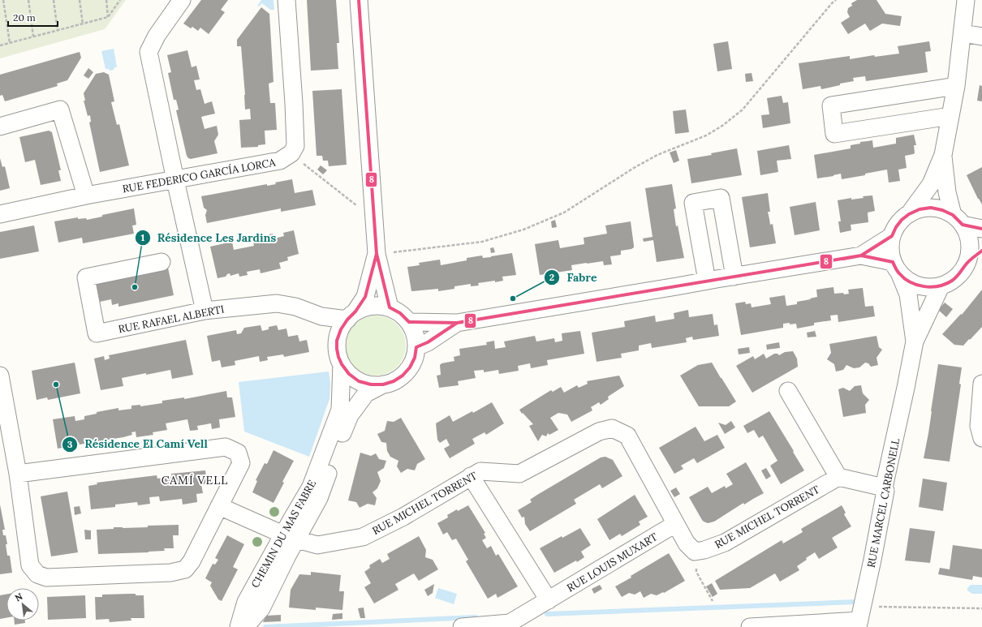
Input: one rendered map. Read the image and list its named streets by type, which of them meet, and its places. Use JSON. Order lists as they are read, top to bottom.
{
  "streets": {
    "street": [
      "RUE FEDERICO GARCÍA LORCA",
      "RUE RAFAEL ALBERTI",
      "RUE MICHEL TORRENT",
      "RUE MARCEL CARBONELL",
      "CHEMIN DU MAS FABRE",
      "RUE LOUIS MUXART"
    ]
  },
  "crossings": [
    ["RUE RAFAEL ALBERTI", "CHEMIN DU MAS FABRE"],
    ["RUE MICHEL TORRENT", "CHEMIN DU MAS FABRE"],
    ["RUE MICHEL TORRENT", "RUE LOUIS MUXART"]
  ],
  "districts": ["CAMÍ VELL"],
  "places": ["Résidence Les Jardins", "Fabre", "Résidence El Camí Vell"],
  "lines": ["transit line 8"],
  "scale_bar": "20 m",
  "north": "top left"
}
